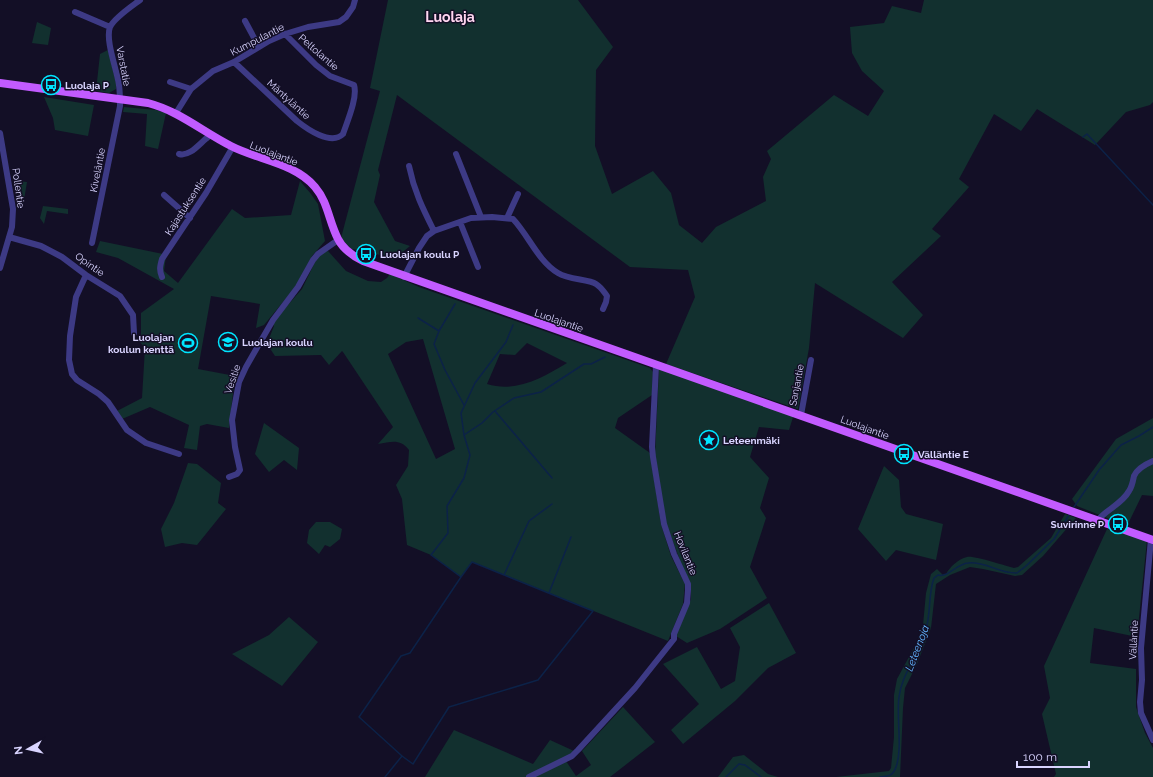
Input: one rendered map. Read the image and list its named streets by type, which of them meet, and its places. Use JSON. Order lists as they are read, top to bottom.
{
  "streets": {
    "main road": ["Luolajantie"],
    "street": [
      "Kumpulantie",
      "Peltolantie",
      "Varstatie",
      "Mäntyläntie",
      "Kiveläntie",
      "Pollentie",
      "Kajastuksentie",
      "Opintie",
      "Vesitie",
      "Sanjantie",
      "Hovilantie",
      "Välläntie"
    ]
  },
  "crossings": [
    ["Kumpulantie", "Peltolantie"],
    ["Kumpulantie", "Mäntyläntie"],
    ["Kumpulantie", "Luolajantie"],
    ["Peltolantie", "Mäntyläntie"],
    ["Varstatie", "Luolajantie"],
    ["Varstatie", "Kiveläntie"],
    ["Luolajantie", "Kiveläntie"],
    ["Luolajantie", "Kajastuksentie"],
    ["Luolajantie", "Vesitie"],
    ["Luolajantie", "Sanjantie"],
    ["Luolajantie", "Hovilantie"],
    ["Luolajantie", "Välläntie"],
    ["Pollentie", "Opintie"]
  ],
  "districts": ["Luolaja"],
  "water": ["Leteenoja"],
  "places": {
    "bus stop": [
      "Luolaja P",
      "Luolajan koulu P",
      "Välläntie E",
      "Suvirinne P"
    ],
    "school or university": ["Luolajan koulu"],
    "sports": ["Luolajan koulun kenttä"],
    "place": ["Leteenmäki"]
  },
  "scale_bar": "100 m",
  "north": "left"
}
